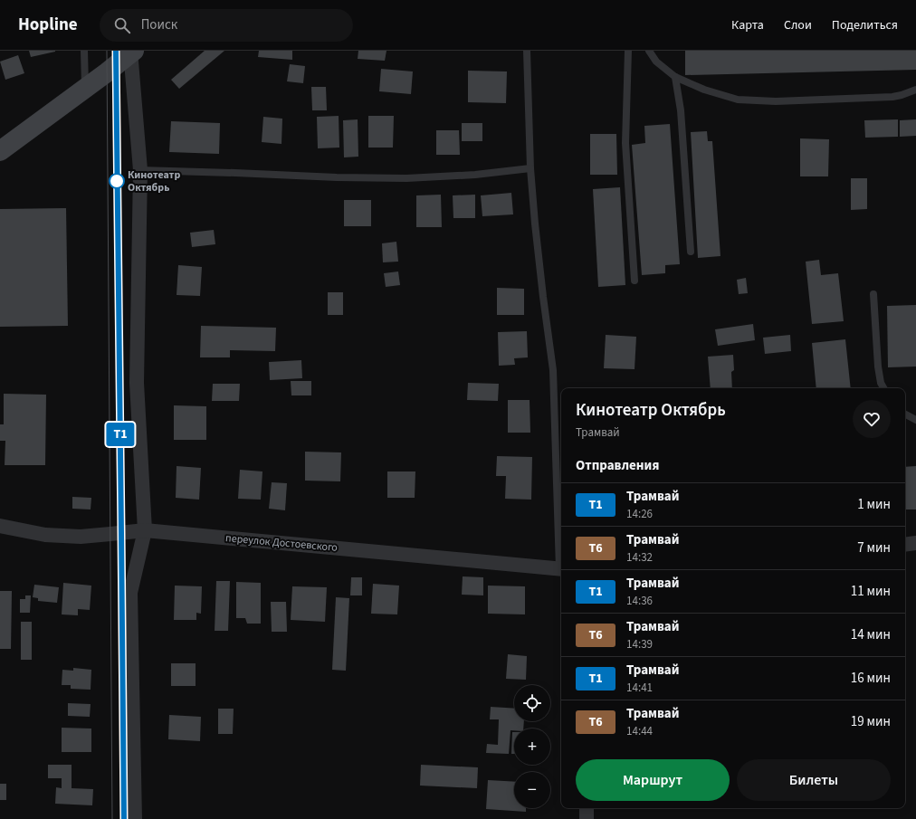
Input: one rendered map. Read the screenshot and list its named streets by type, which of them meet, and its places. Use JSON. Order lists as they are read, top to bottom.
{
  "streets": {
    "street": ["переулок Достоевского"]
  },
  "places": ["Кинотеатр Октябрь"],
  "lines": ["tram line T1"],
  "page": {
    "header": "Hopline",
    "search": "Поиск",
    "nav": ["Карта", "Слои", "Поделиться"],
    "on_map": "T1",
    "heading": [
      ["Кинотеатр Октябрь", "Трамвай"],
      "Отправления"
    ],
    "list": [
      {
        "mark": "T1",
        "name": "Трамвай",
        "note": "14:26",
        "value": "1 мин"
      },
      {
        "mark": "T6",
        "name": "Трамвай",
        "note": "14:32",
        "value": "7 мин"
      },
      {
        "mark": "T1",
        "name": "Трамвай",
        "note": "14:36",
        "value": "11 мин"
      },
      {
        "mark": "T6",
        "name": "Трамвай",
        "note": "14:39",
        "value": "14 мин"
      },
      {
        "mark": "T1",
        "name": "Трамвай",
        "note": "14:41",
        "value": "16 мин"
      },
      {
        "mark": "T6",
        "name": "Трамвай",
        "note": "14:44",
        "value": "19 мин"
      }
    ],
    "map_buttons": ["+", "−"],
    "buttons": ["Маршрут", "Билеты"]
  }
}
